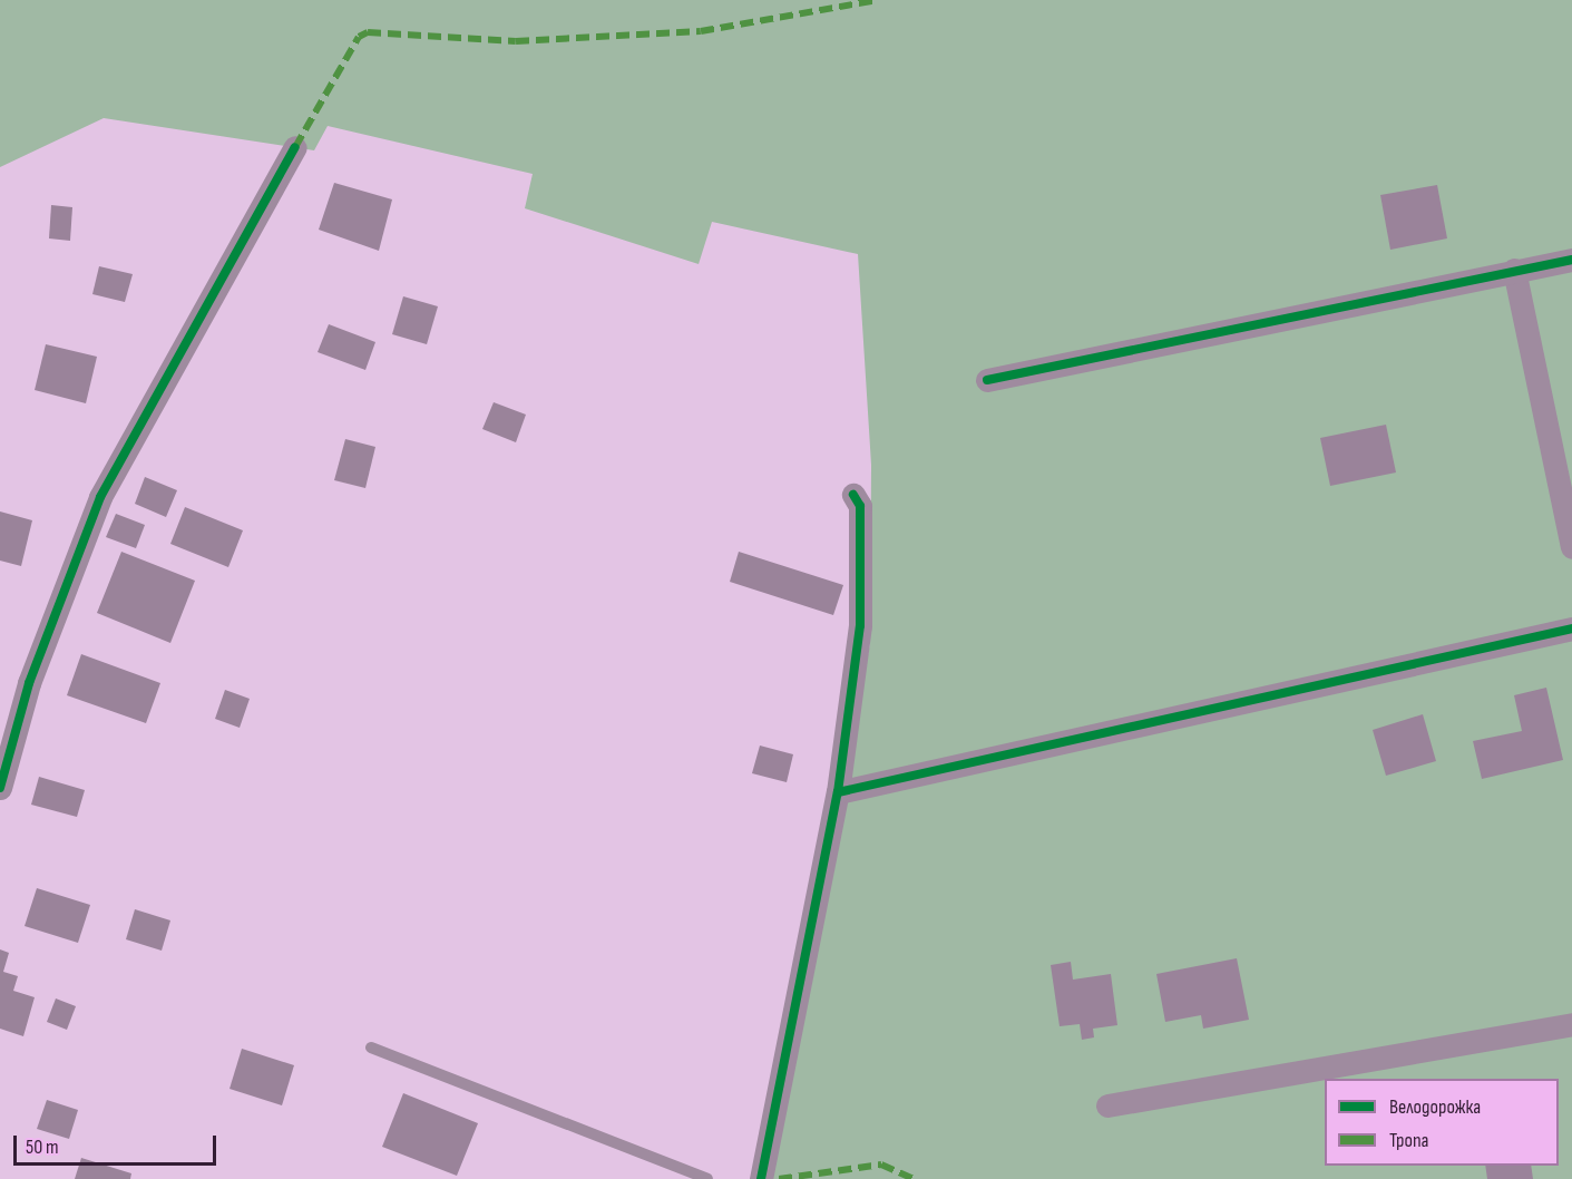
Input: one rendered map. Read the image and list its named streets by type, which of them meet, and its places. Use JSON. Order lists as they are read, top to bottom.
{
  "legend": ["Велодорожка", "Тропа"],
  "scale_bar": "50 m"
}
